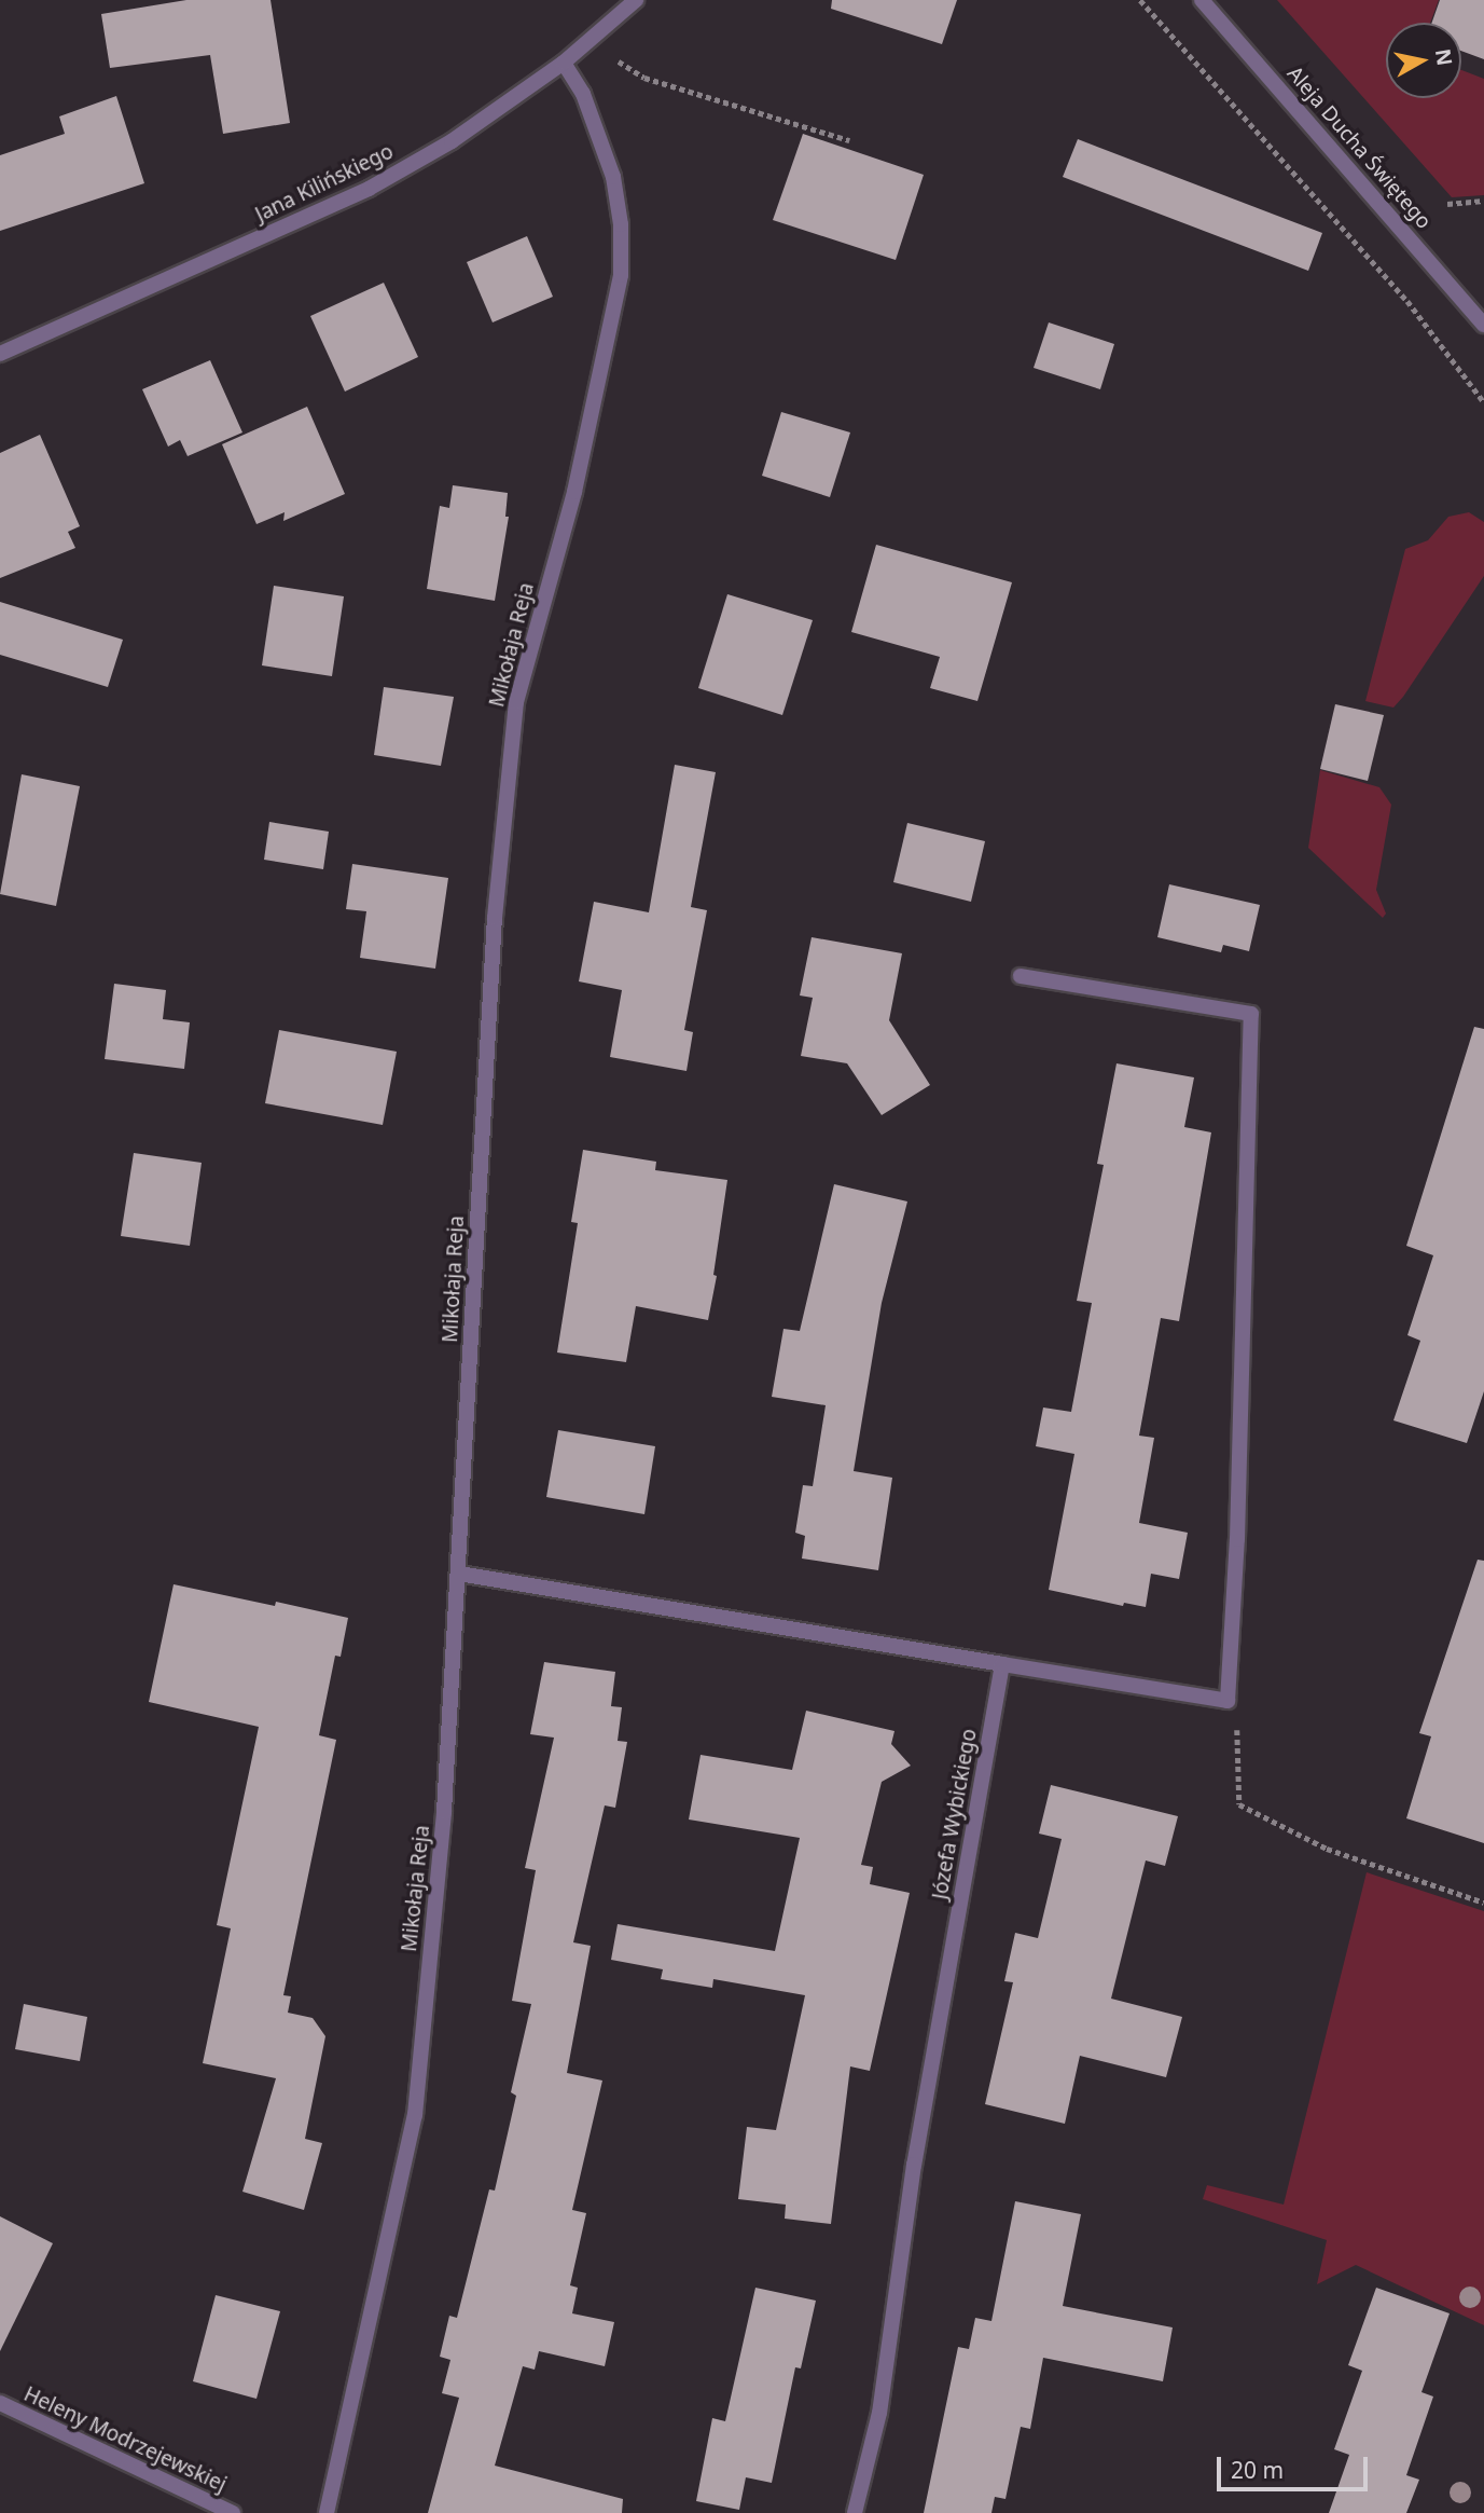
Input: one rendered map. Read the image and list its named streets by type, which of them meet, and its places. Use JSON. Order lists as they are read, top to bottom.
{
  "streets": {
    "street": [
      "Aleja Ducha Świętego",
      "Jana Kilińskiego",
      "Mikołaja Reja",
      "Józefa Wybickiego",
      "Heleny Modrzejewskiej"
    ]
  },
  "crossings": [
    ["Jana Kilińskiego", "Mikołaja Reja"]
  ],
  "scale_bar": "20 m",
  "north": "right"
}
